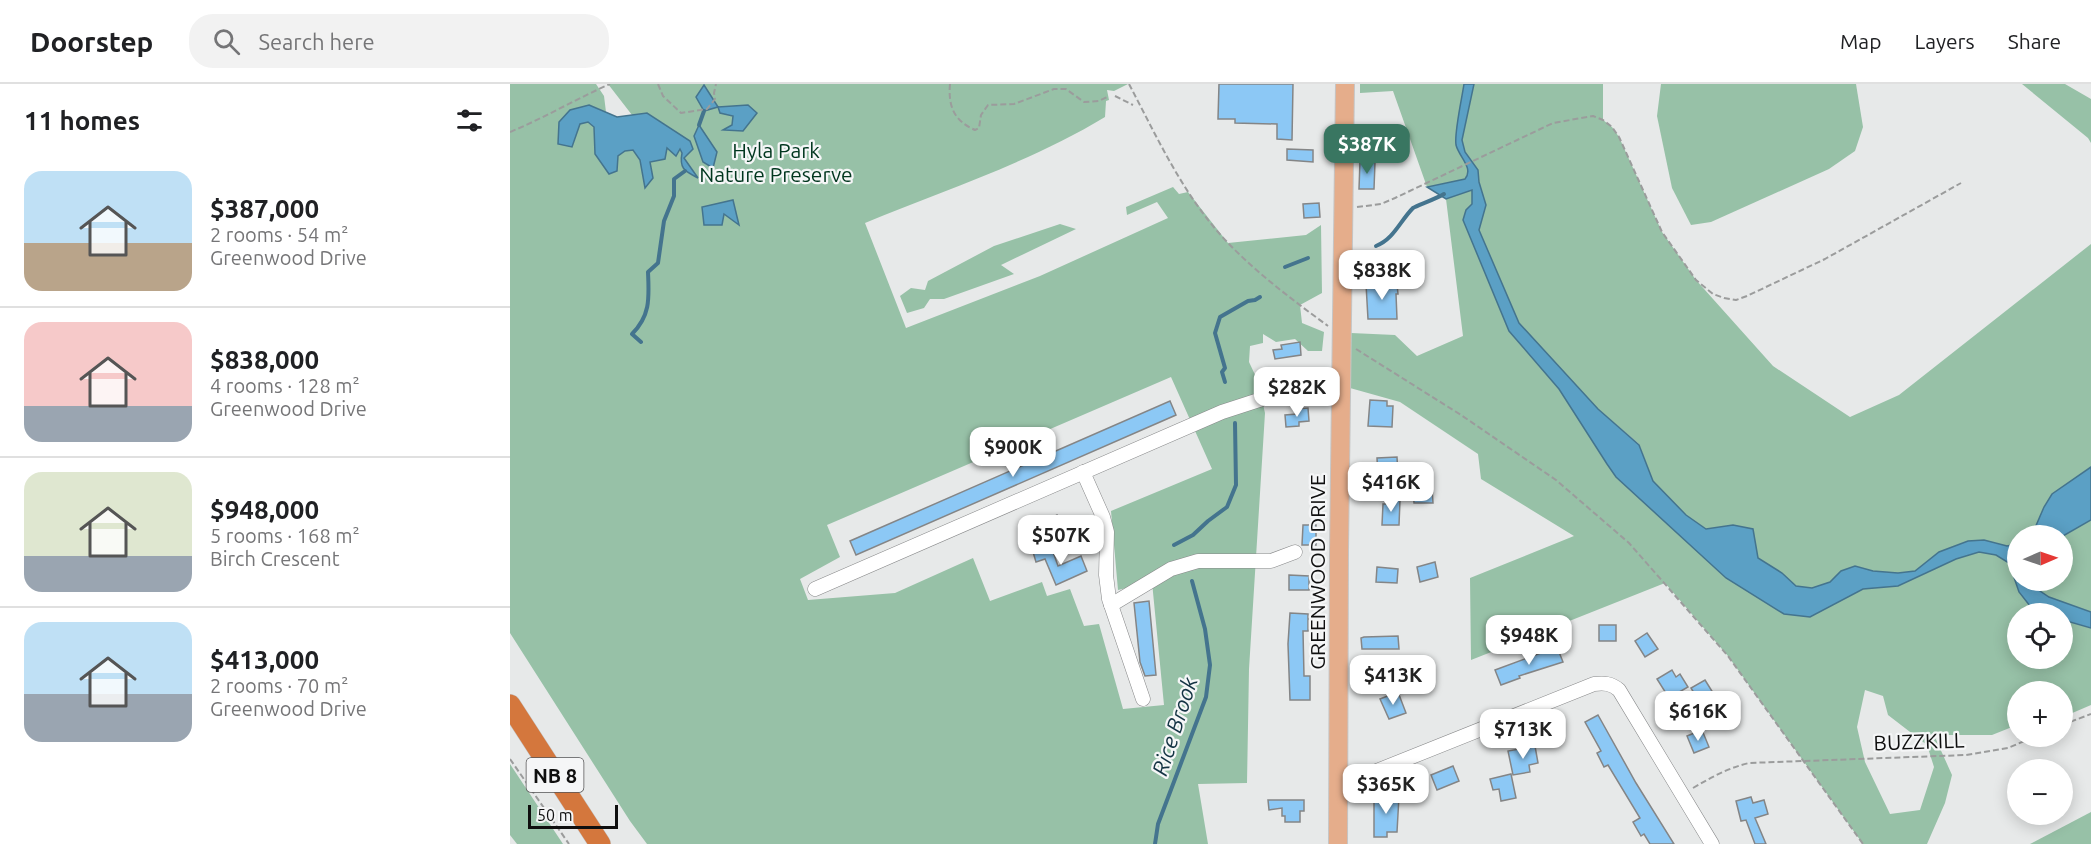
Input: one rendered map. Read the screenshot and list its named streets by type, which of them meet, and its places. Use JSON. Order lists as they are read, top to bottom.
{
  "streets": {
    "highway": ["NB 8"],
    "main road": ["GREENWOOD DRIVE"],
    "path": ["BUZZKILL"]
  },
  "water": ["Rice Brook"],
  "parks": ["Hyla Park Nature Preserve"],
  "scale_bar": "50 m",
  "north": "right",
  "page": {
    "header": "Doorstep",
    "search": "Search here",
    "nav": ["Map", "Layers", "Share"],
    "heading": "11 homes",
    "price": [
      "$387K",
      "$838K",
      "$282K",
      "$900K",
      "$416K",
      "$507K",
      "$948K",
      "$413K",
      "$616K",
      "$713K",
      "$365K"
    ],
    "list": [
      {
        "name": "$387,000",
        "note": "2 rooms · 54 m² · Greenwood Drive"
      },
      {
        "name": "$838,000",
        "note": "4 rooms · 128 m² · Greenwood Drive"
      },
      {
        "name": "$948,000",
        "note": "5 rooms · 168 m² · Birch Crescent"
      },
      {
        "name": "$413,000",
        "note": "2 rooms · 70 m² · Greenwood Drive"
      }
    ],
    "map_buttons": ["+", "−"],
    "scale": "50 m"
  }
}
